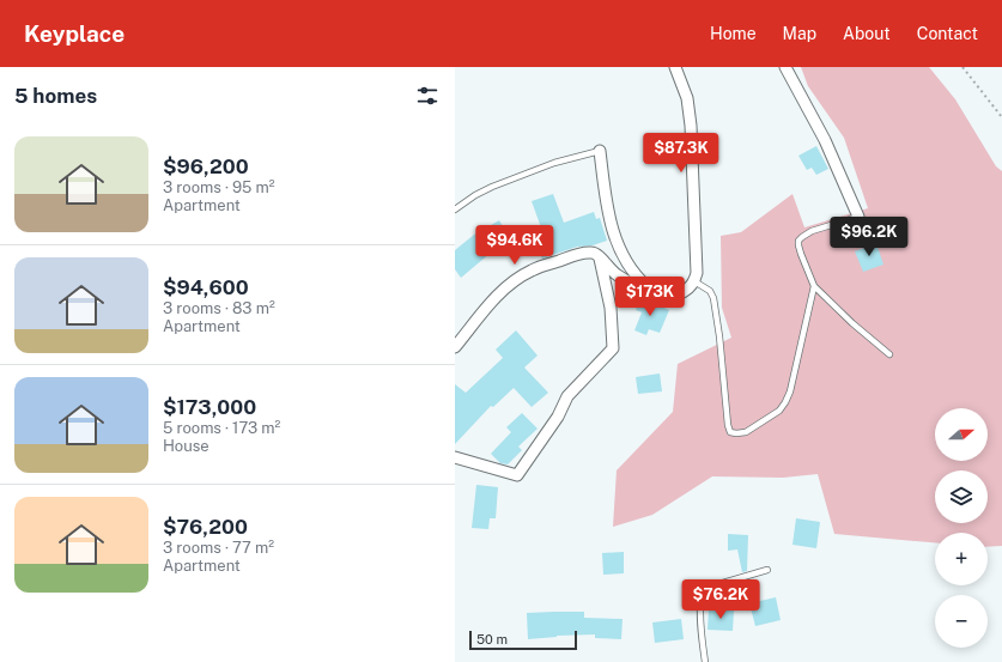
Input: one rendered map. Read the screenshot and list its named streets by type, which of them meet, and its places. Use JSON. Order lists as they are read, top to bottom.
{
  "scale_bar": "50 m",
  "north": "right",
  "page": {
    "header": "Keyplace",
    "nav": [
      "Home",
      "Map",
      "About",
      "Contact"
    ],
    "heading": "5 homes",
    "list": [
      {
        "name": "$96,200",
        "note": "3 rooms · 95 m² · Apartment"
      },
      {
        "name": "$94,600",
        "note": "3 rooms · 83 m² · Apartment"
      },
      {
        "name": "$173,000",
        "note": "5 rooms · 173 m² · House"
      },
      {
        "name": "$76,200",
        "note": "3 rooms · 77 m² · Apartment"
      }
    ],
    "price": [
      "$87.3K",
      "$96.2K",
      "$94.6K",
      "$173K",
      "$76.2K"
    ],
    "map_buttons": ["+", "−"],
    "scale": "50 m"
  }
}
